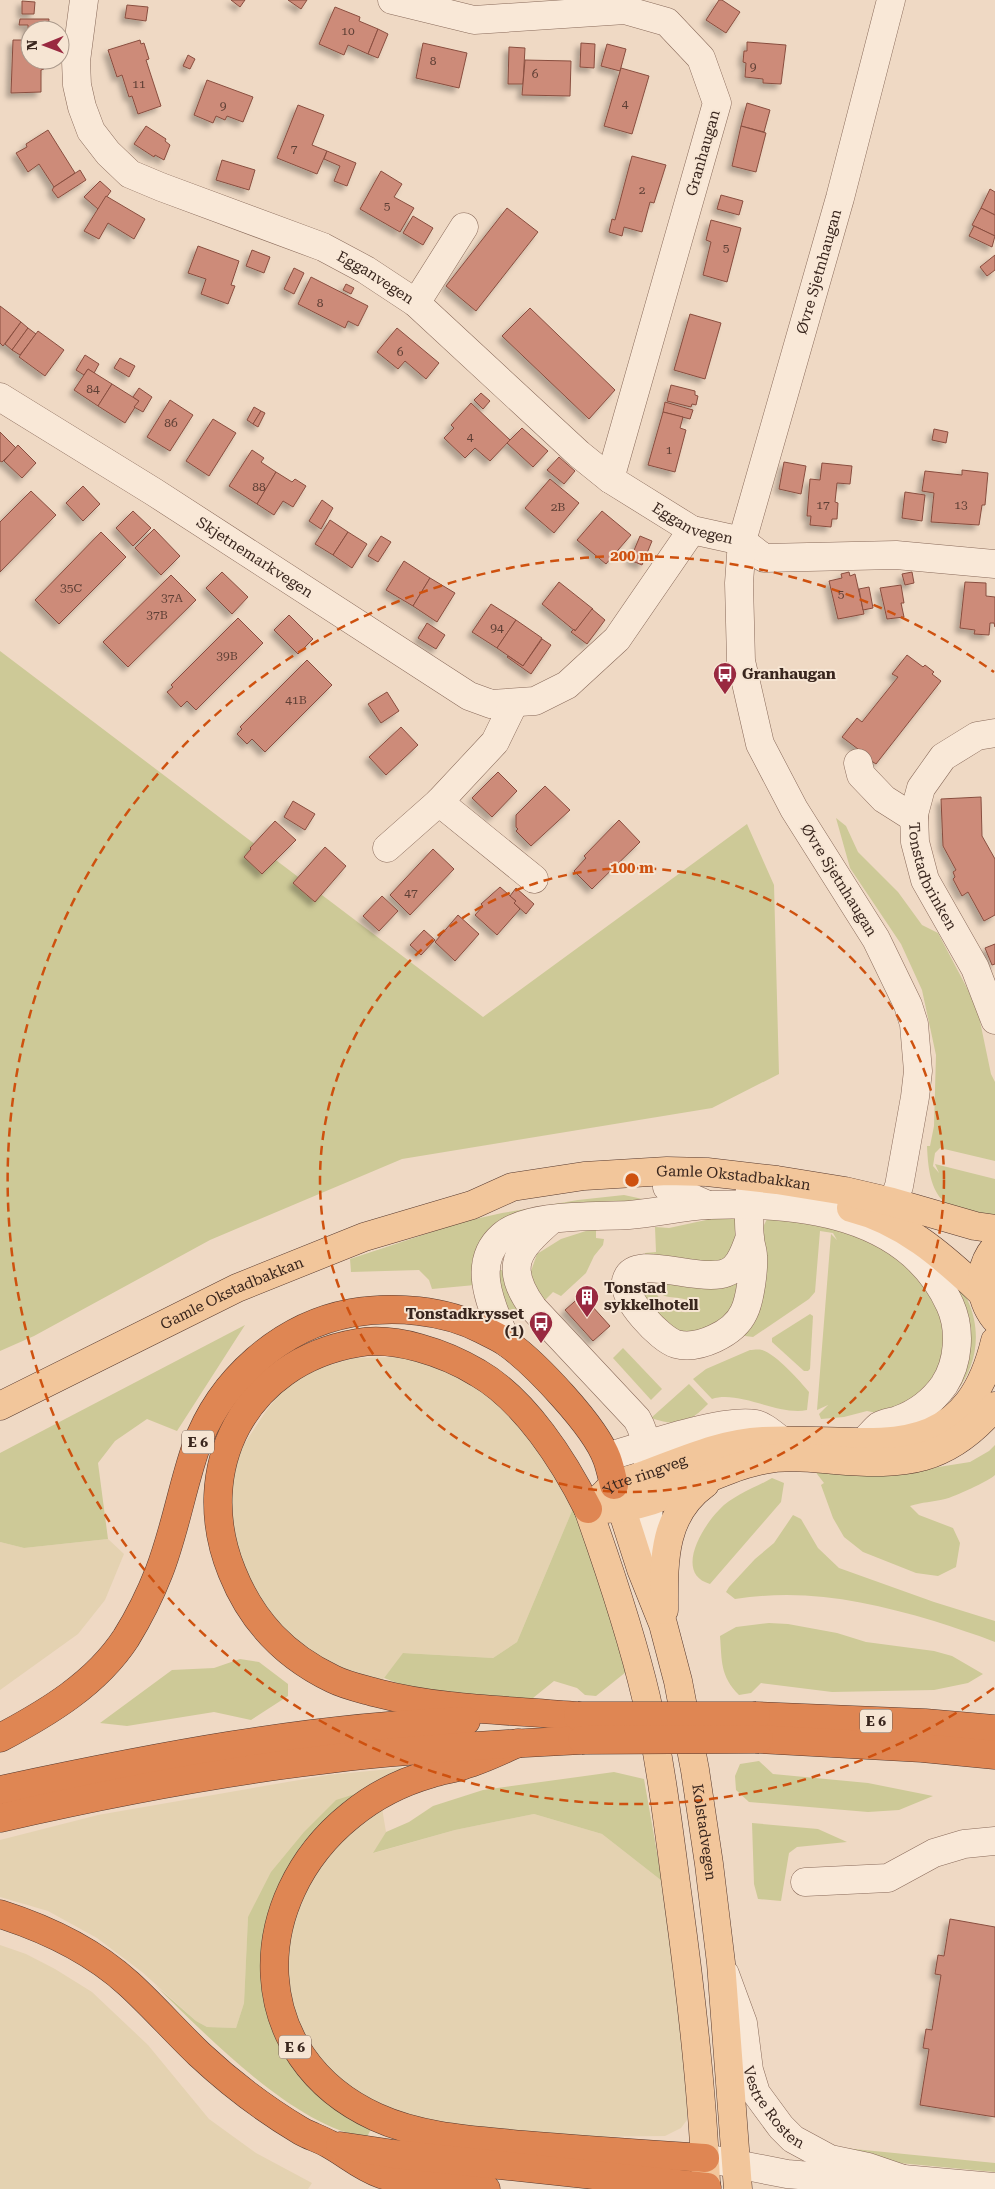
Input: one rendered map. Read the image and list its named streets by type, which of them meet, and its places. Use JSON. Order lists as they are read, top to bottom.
{
  "streets": {
    "highway": ["E 6"],
    "main road": ["Gamle Okstadbakkan", "Ytre ringveg", "Kolstadvegen"],
    "street": [
      "Granhaugan",
      "Øvre Sjetnhaugan",
      "Egganvegen",
      "Skjetnemarkvegen",
      "Tonstadbrinken",
      "Vestre Rosten"
    ]
  },
  "crossings": [
    ["Granhaugan", "Egganvegen"],
    ["Øvre Sjetnhaugan", "Egganvegen"],
    ["Øvre Sjetnhaugan", "Gamle Okstadbakkan"],
    ["Egganvegen", "Skjetnemarkvegen"],
    ["E 6", "Ytre ringveg"],
    ["E 6", "Kolstadvegen"],
    ["E 6", "Vestre Rosten"],
    ["Ytre ringveg", "Kolstadvegen"],
    ["Kolstadvegen", "Vestre Rosten"]
  ],
  "places": {
    "bus stop": ["Granhaugan", "Tonstadkrysset (1)"],
    "building": ["Tonstad sykkelhotell"]
  },
  "house_numbers": [
    "10",
    "8",
    "9",
    "6",
    "11",
    "4",
    "9",
    "7",
    "2",
    "5",
    "5",
    "8",
    "6",
    "84",
    "86",
    "4",
    "1",
    "88",
    "17",
    "13",
    "2B",
    "35C",
    "5",
    "37A",
    "37B",
    "94",
    "39B",
    "41B",
    "47"
  ],
  "north": "left",
  "rings": ["200 m", "100 m"]
}
